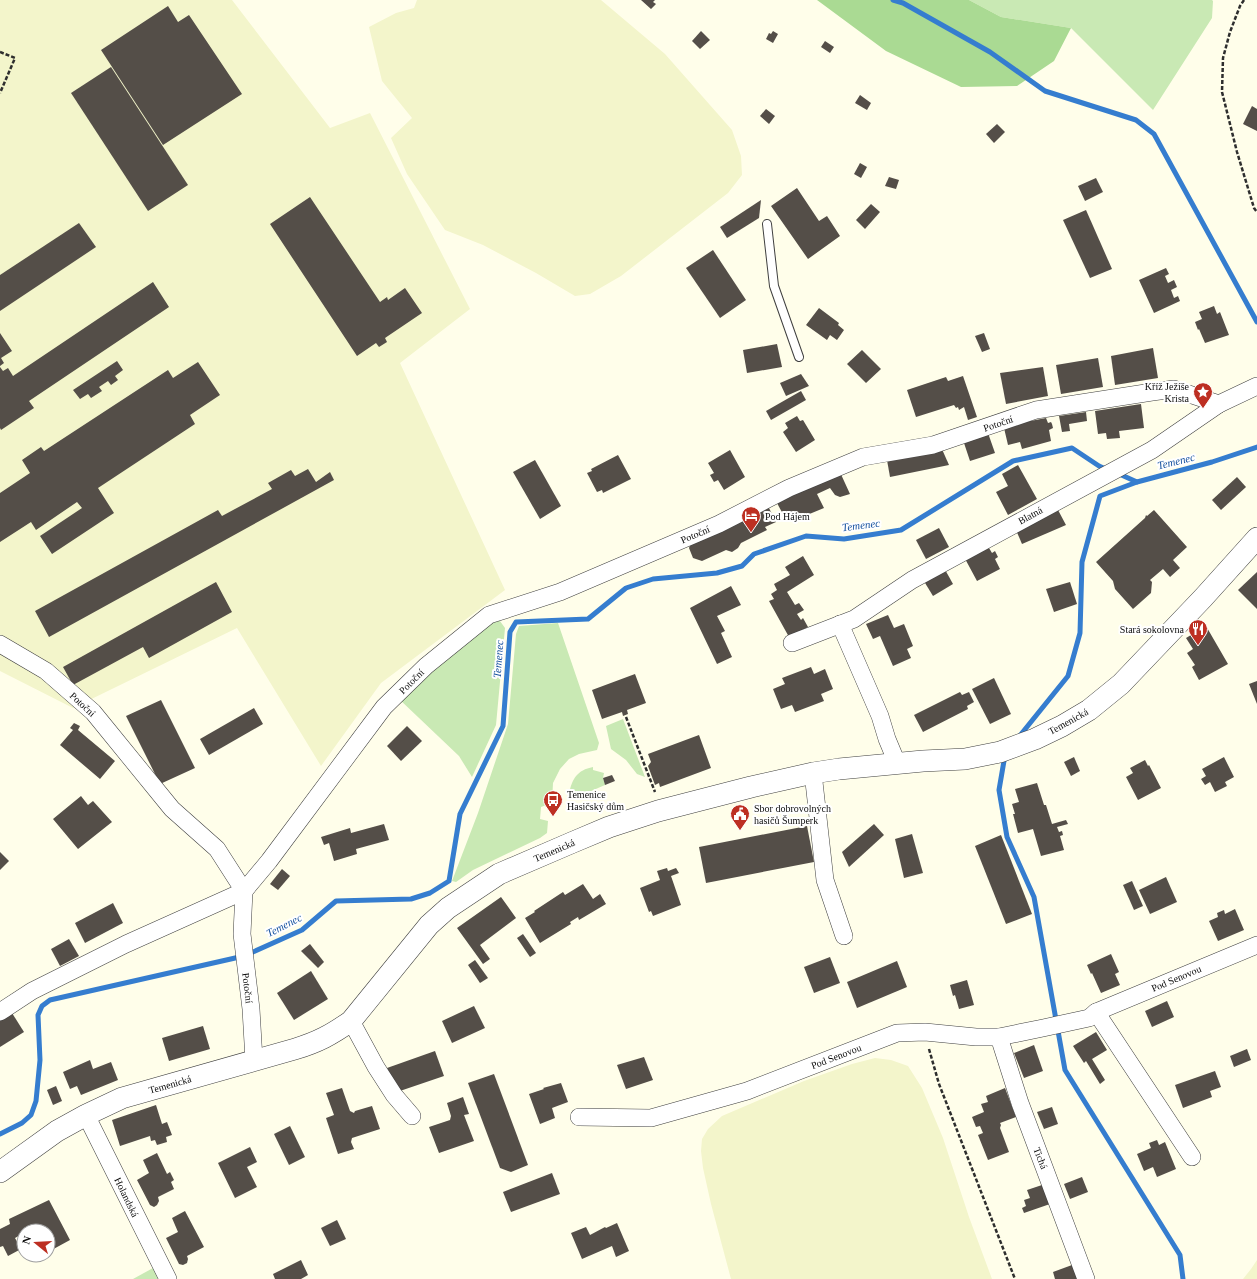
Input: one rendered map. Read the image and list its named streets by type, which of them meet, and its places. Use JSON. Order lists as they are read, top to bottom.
{
  "streets": {
    "street": [
      "Potoční",
      "Blatná",
      "Temenická",
      "Pod Senovou",
      "Tichá",
      "Holandská"
    ]
  },
  "crossings": [
    ["Potoční", "Blatná"],
    ["Potoční", "Temenická"],
    ["Temenická", "Holandská"],
    ["Pod Senovou", "Tichá"]
  ],
  "water": ["Temenec"],
  "places": {
    "place": ["Kříž Ježíše Krista"],
    "hotel": ["Pod Hájem"],
    "restaurant": ["Stará sokolovna"],
    "bus stop": ["Temenice Hasičský dům"],
    "public building": ["Sbor dobrovolných hasičů Šumperk"]
  },
  "north": "left"
}
